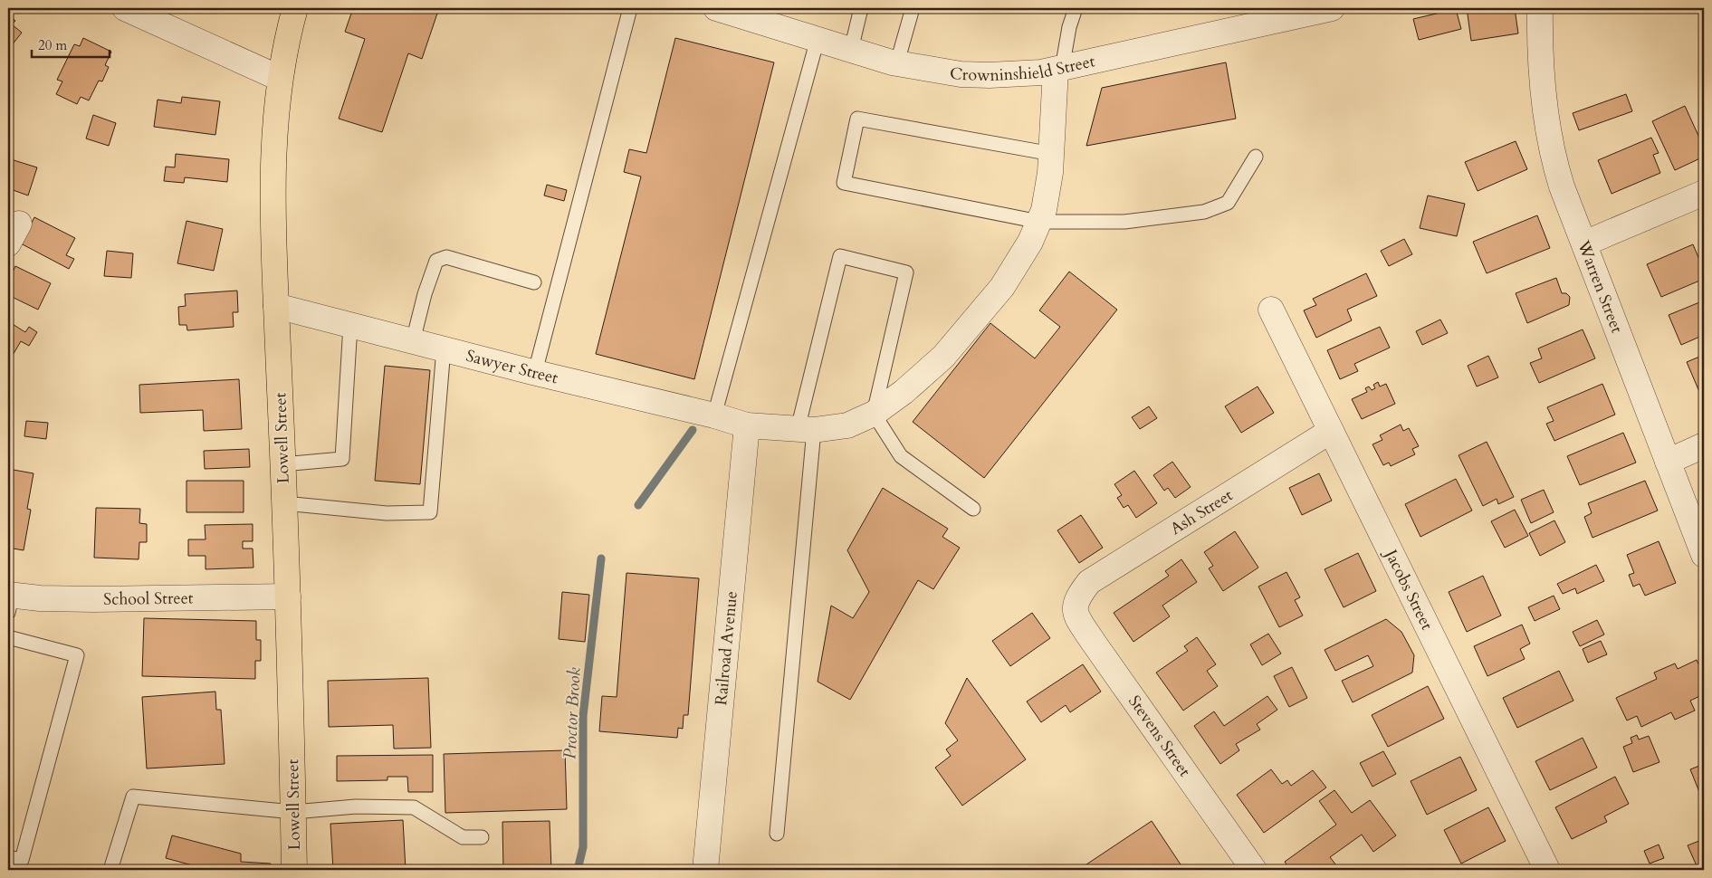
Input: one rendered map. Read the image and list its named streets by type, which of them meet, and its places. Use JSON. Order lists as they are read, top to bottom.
{
  "streets": {
    "main road": ["Lowell Street"],
    "street": [
      "Crowninshield Street",
      "Warren Street",
      "Sawyer Street",
      "Ash Street",
      "Jacobs Street",
      "School Street",
      "Railroad Avenue",
      "Stevens Street"
    ]
  },
  "crossings": [
    ["Crowninshield Street", "Sawyer Street"],
    ["Sawyer Street", "Lowell Street"],
    ["Sawyer Street", "Railroad Avenue"],
    ["Lowell Street", "School Street"],
    ["Ash Street", "Jacobs Street"],
    ["Ash Street", "Stevens Street"]
  ],
  "water": ["Proctor Brook"],
  "scale_bar": "20 m"
}
